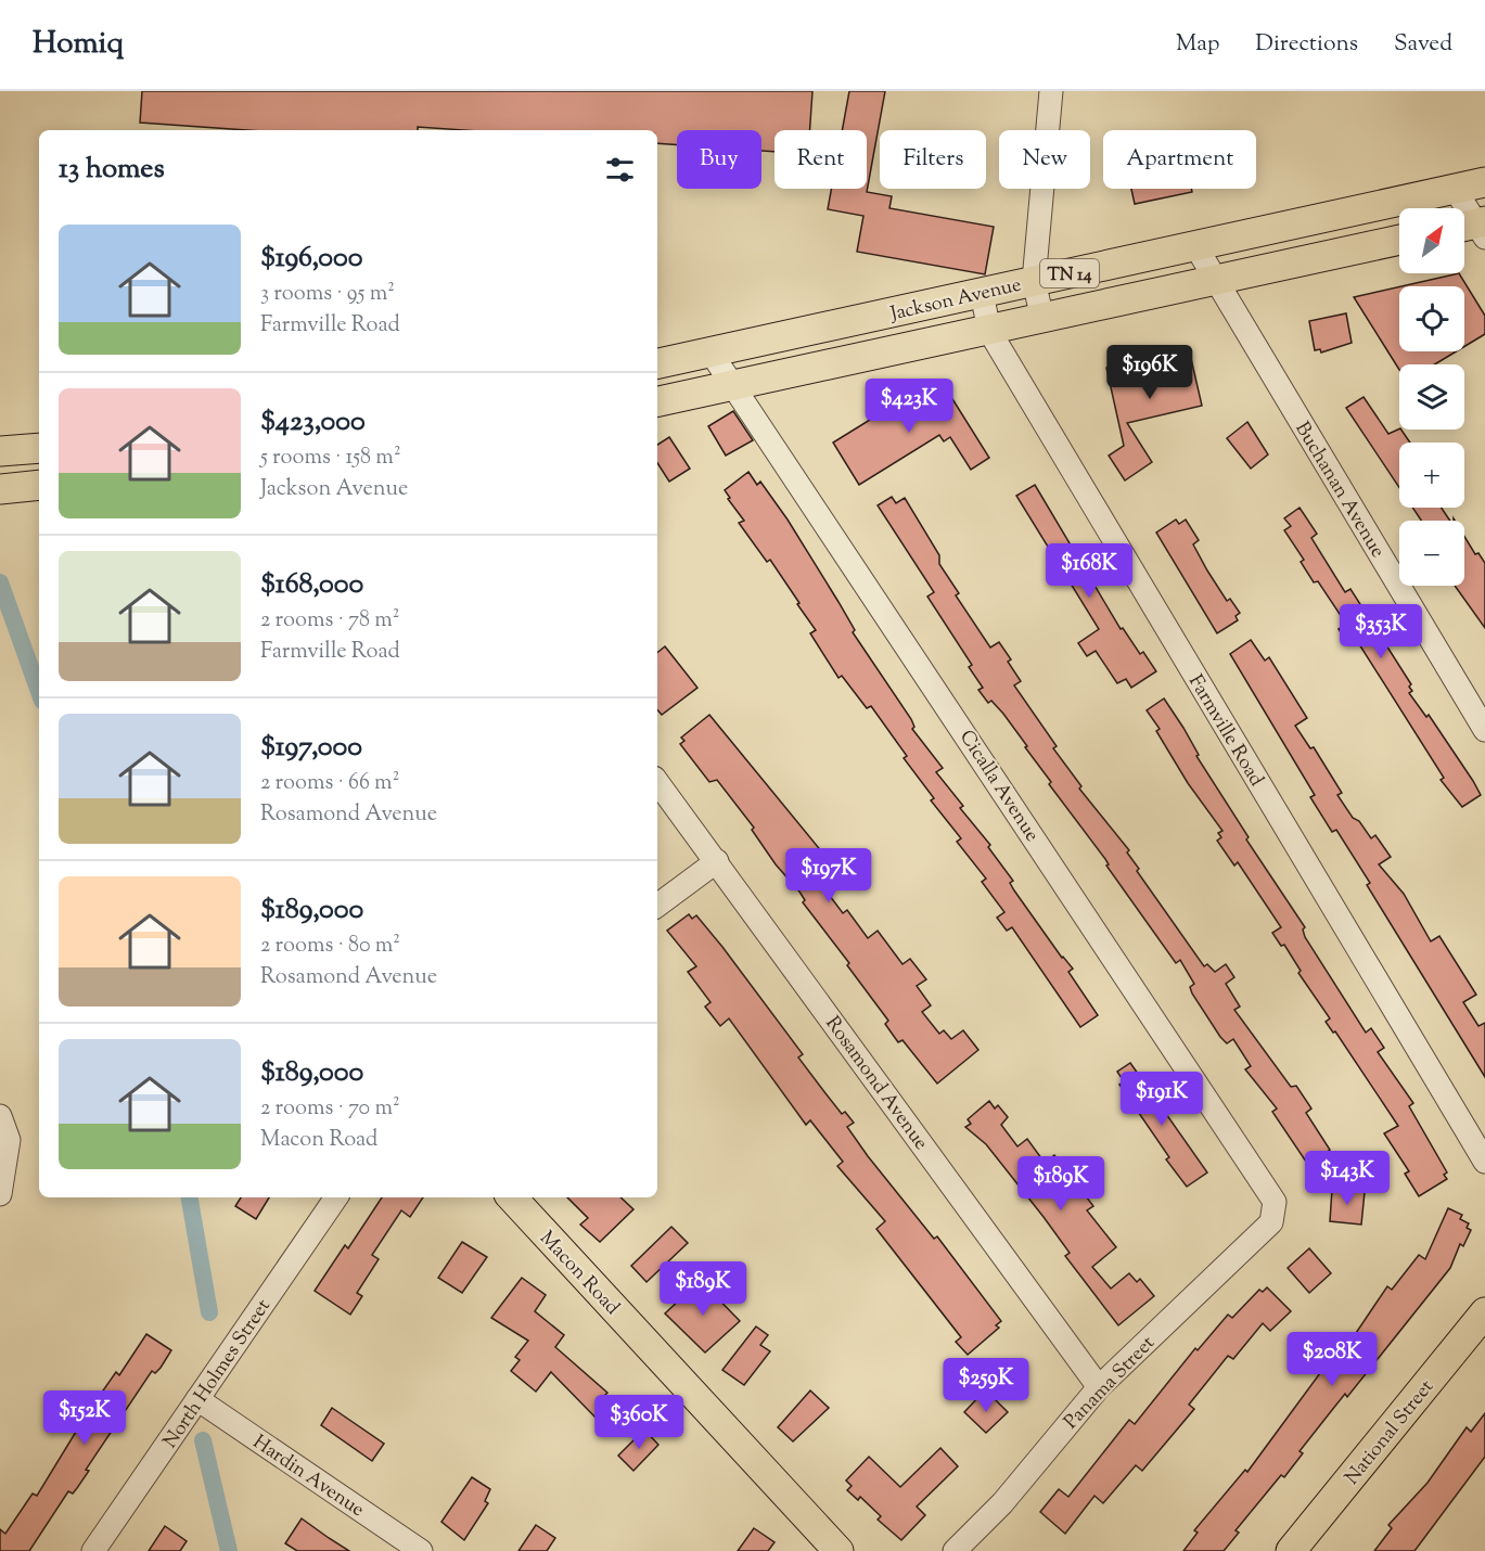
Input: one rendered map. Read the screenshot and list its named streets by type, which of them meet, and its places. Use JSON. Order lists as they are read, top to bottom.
{
  "streets": {
    "main road": [
      "TN 14",
      "Jackson Avenue",
      "Macon Road",
      "National Street"
    ],
    "street": [
      "Buchanan Avenue",
      "Farmville Road",
      "Cicalla Avenue",
      "Rosamond Avenue",
      "North Holmes Street",
      "Panama Street",
      "Hardin Avenue"
    ]
  },
  "crossings": [
    ["Jackson Avenue", "Buchanan Avenue"],
    ["Jackson Avenue", "Farmville Road"],
    ["Jackson Avenue", "Cicalla Avenue"],
    ["Cicalla Avenue", "Panama Street"],
    ["Rosamond Avenue", "Panama Street"],
    ["North Holmes Street", "Hardin Avenue"]
  ],
  "north": "top right",
  "page": {
    "header": "Homiq",
    "nav": ["Map", "Directions", "Saved"],
    "chip": [
      "Buy",
      "Rent",
      "Filters",
      "New",
      "Apartment"
    ],
    "heading": "13 homes",
    "map_buttons": ["+", "−"],
    "list": [
      {
        "name": "$196,000",
        "note": "3 rooms · 95 m² · Farmville Road"
      },
      {
        "name": "$423,000",
        "note": "5 rooms · 158 m² · Jackson Avenue"
      },
      {
        "name": "$168,000",
        "note": "2 rooms · 78 m² · Farmville Road"
      },
      {
        "name": "$197,000",
        "note": "2 rooms · 66 m² · Rosamond Avenue"
      },
      {
        "name": "$189,000",
        "note": "2 rooms · 80 m² · Rosamond Avenue"
      },
      {
        "name": "$189,000",
        "note": "2 rooms · 70 m² · Macon Road"
      }
    ],
    "price": [
      "$196K",
      "$423K",
      "$168K",
      "$353K",
      "$197K",
      "$191K",
      "$143K",
      "$189K",
      "$189K",
      "$208K",
      "$259K",
      "$152K",
      "$360K"
    ]
  }
}
